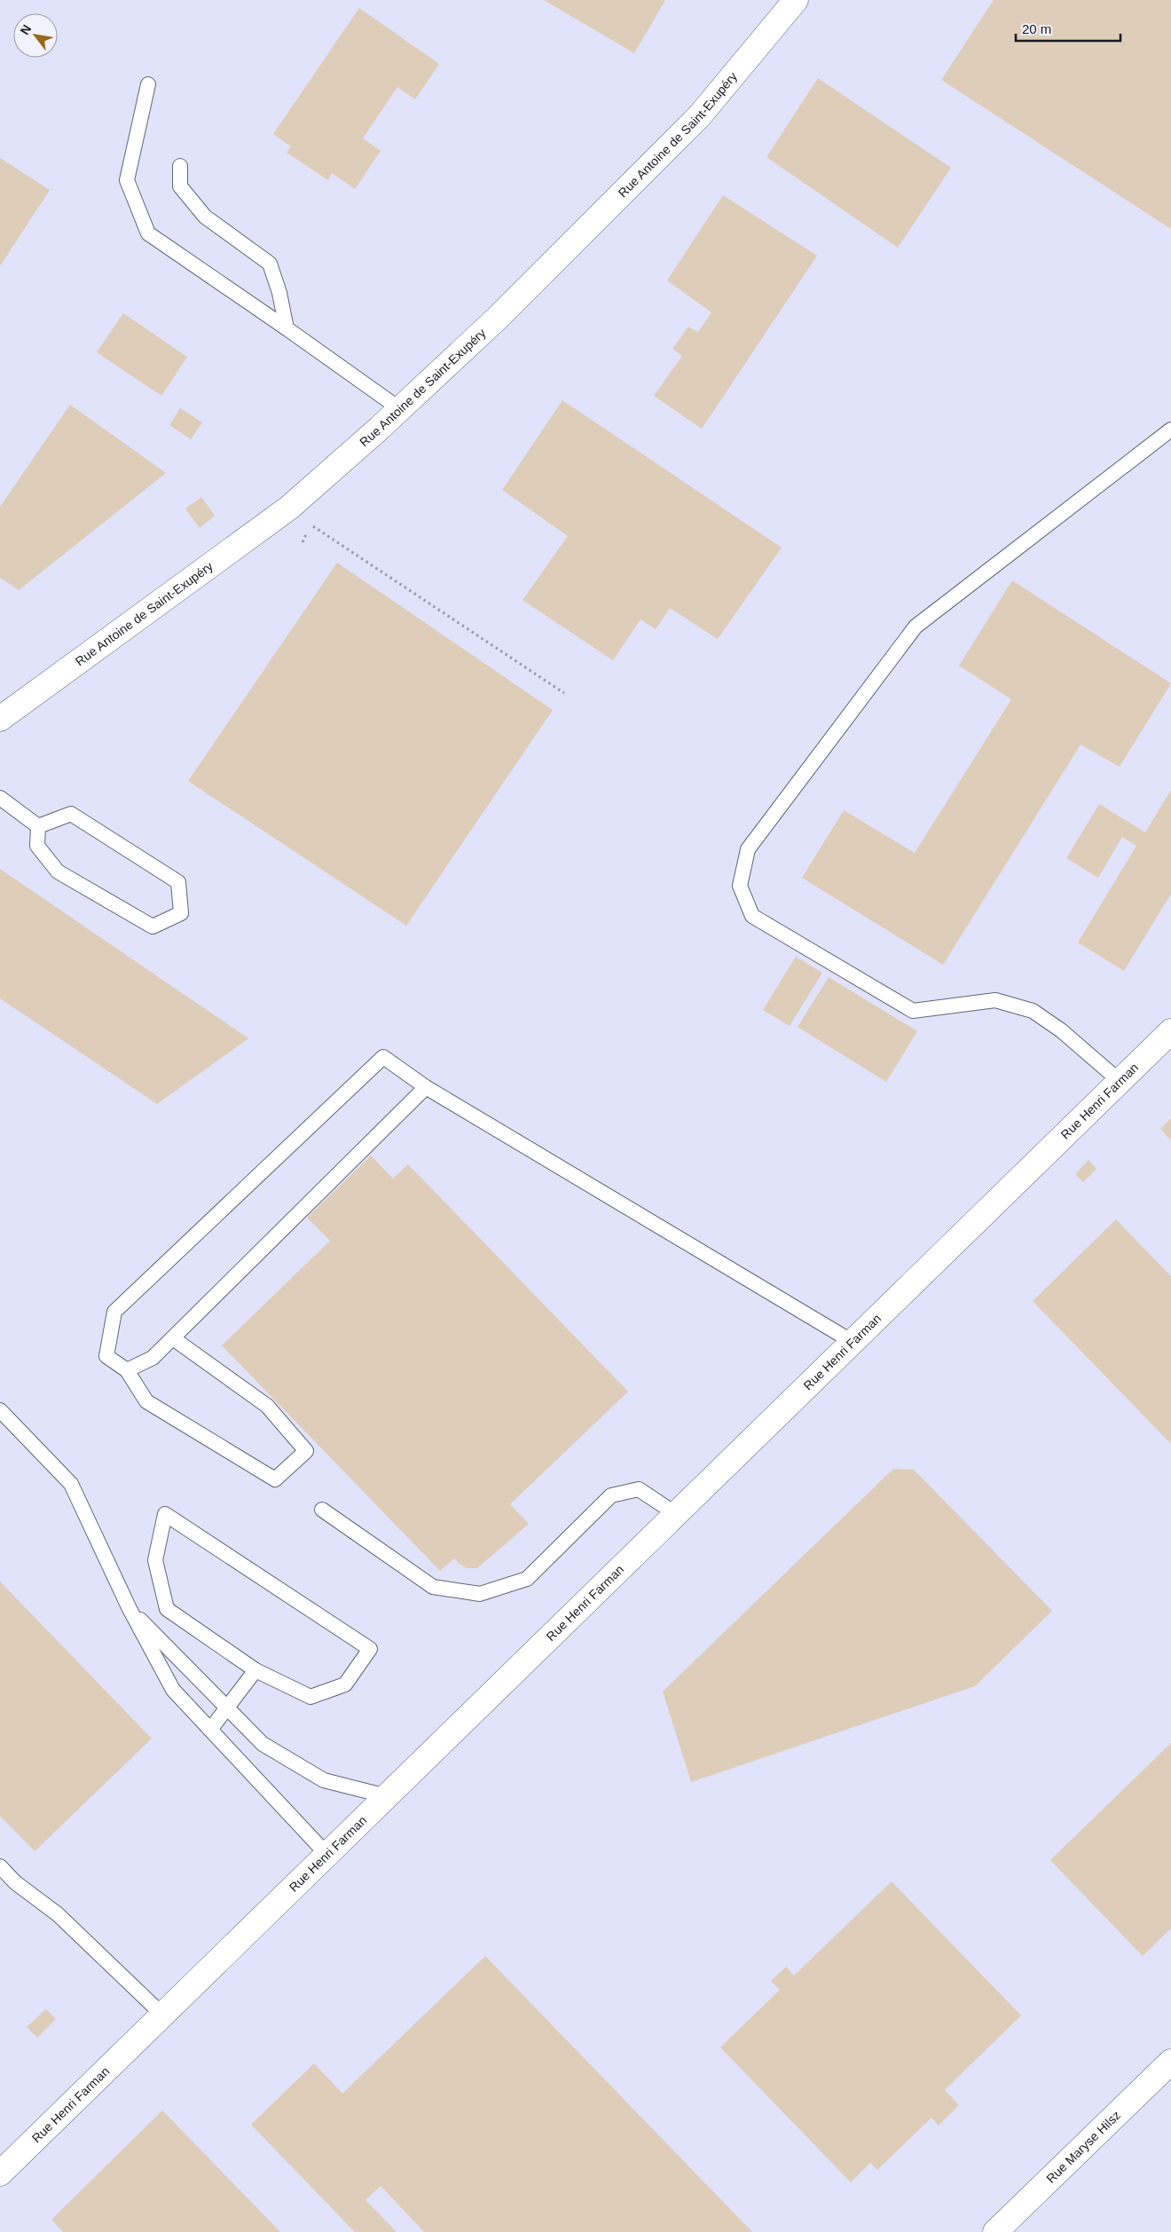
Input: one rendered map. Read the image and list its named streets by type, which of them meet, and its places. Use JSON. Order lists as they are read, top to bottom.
{
  "streets": {
    "street": ["Rue Antoine de Saint-Exupéry", "Rue Henri Farman", "Rue Maryse Hilsz"]
  },
  "scale_bar": "20 m",
  "north": "top left"
}
